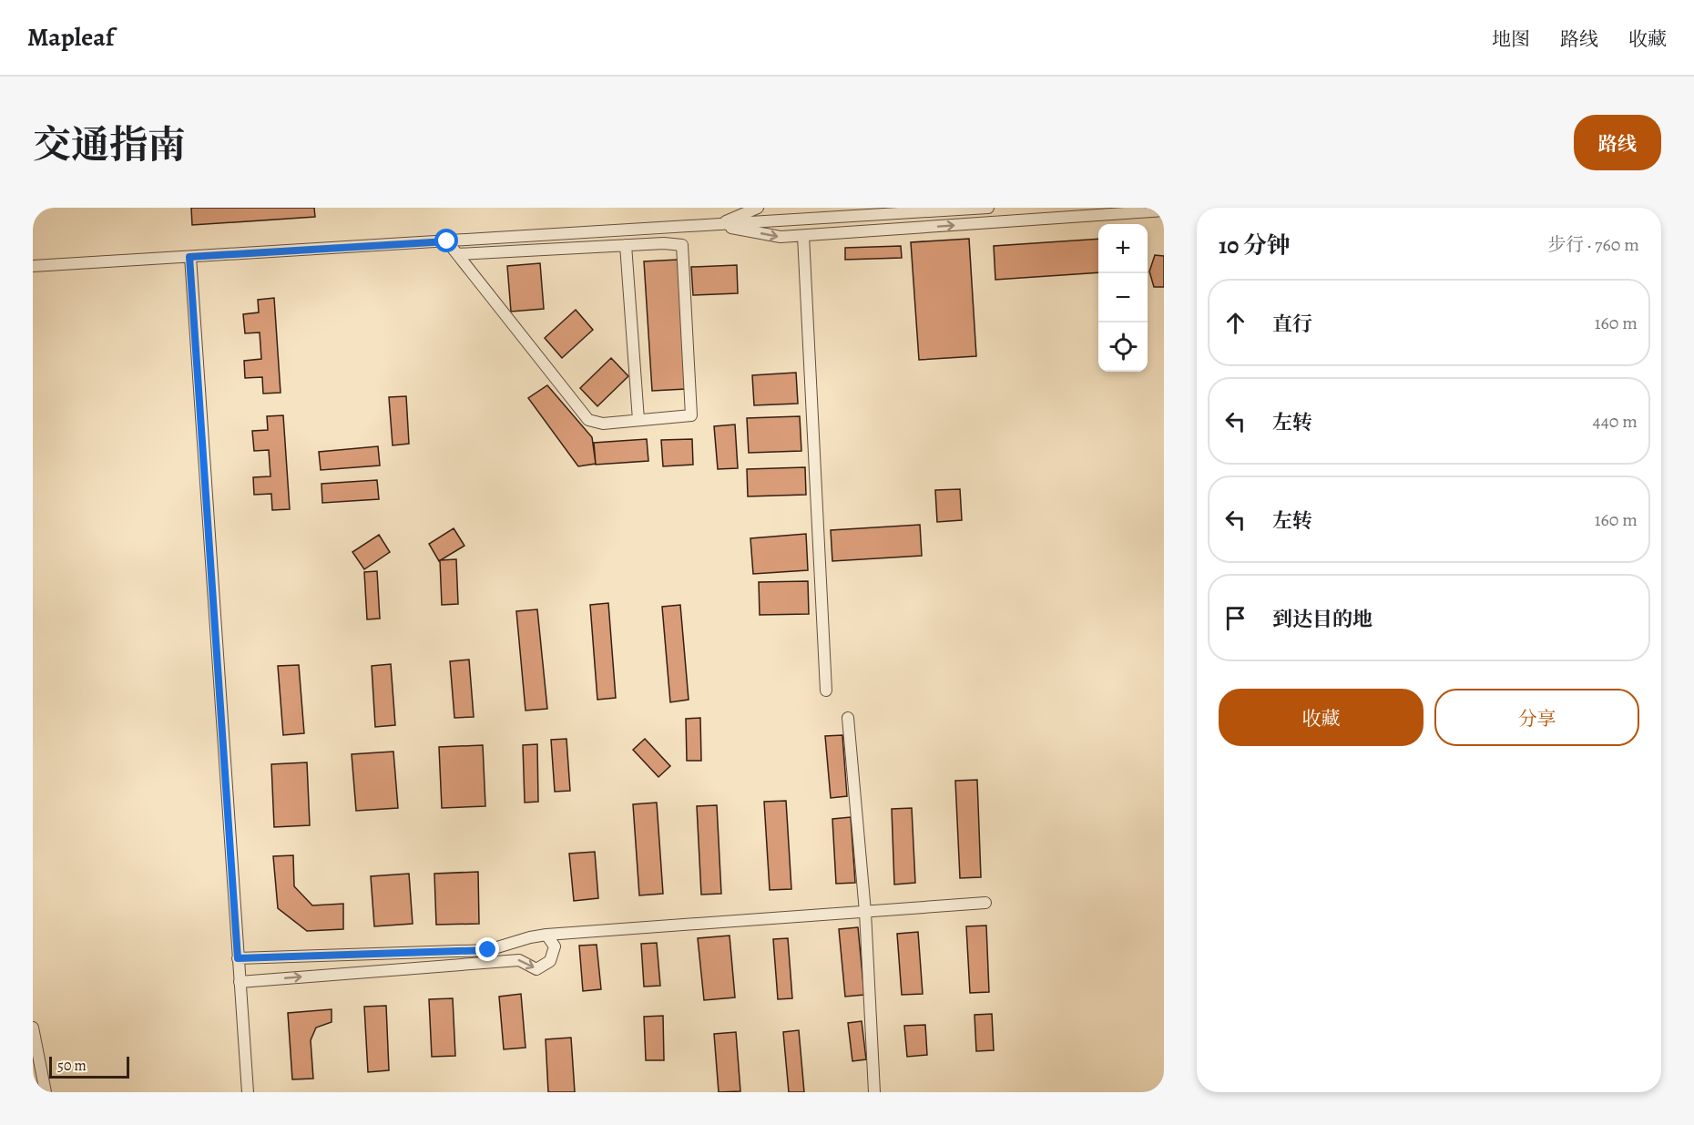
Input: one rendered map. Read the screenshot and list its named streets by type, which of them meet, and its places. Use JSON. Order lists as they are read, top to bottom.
{
  "scale_bar": "50 m",
  "page": {
    "header": "Mapleaf",
    "nav": ["地图", "路线", "收藏"],
    "title": "交通指南",
    "buttons": [
      "路线",
      ["收藏", "分享"]
    ],
    "heading": ["10 分钟", "步行 · 760 m"],
    "map_buttons": ["+", "−"],
    "list": [
      ["直行", "160 m"],
      ["左转", "440 m"],
      ["左转", "160 m"],
      "到达目的地"
    ],
    "scale": "50 m"
  }
}
